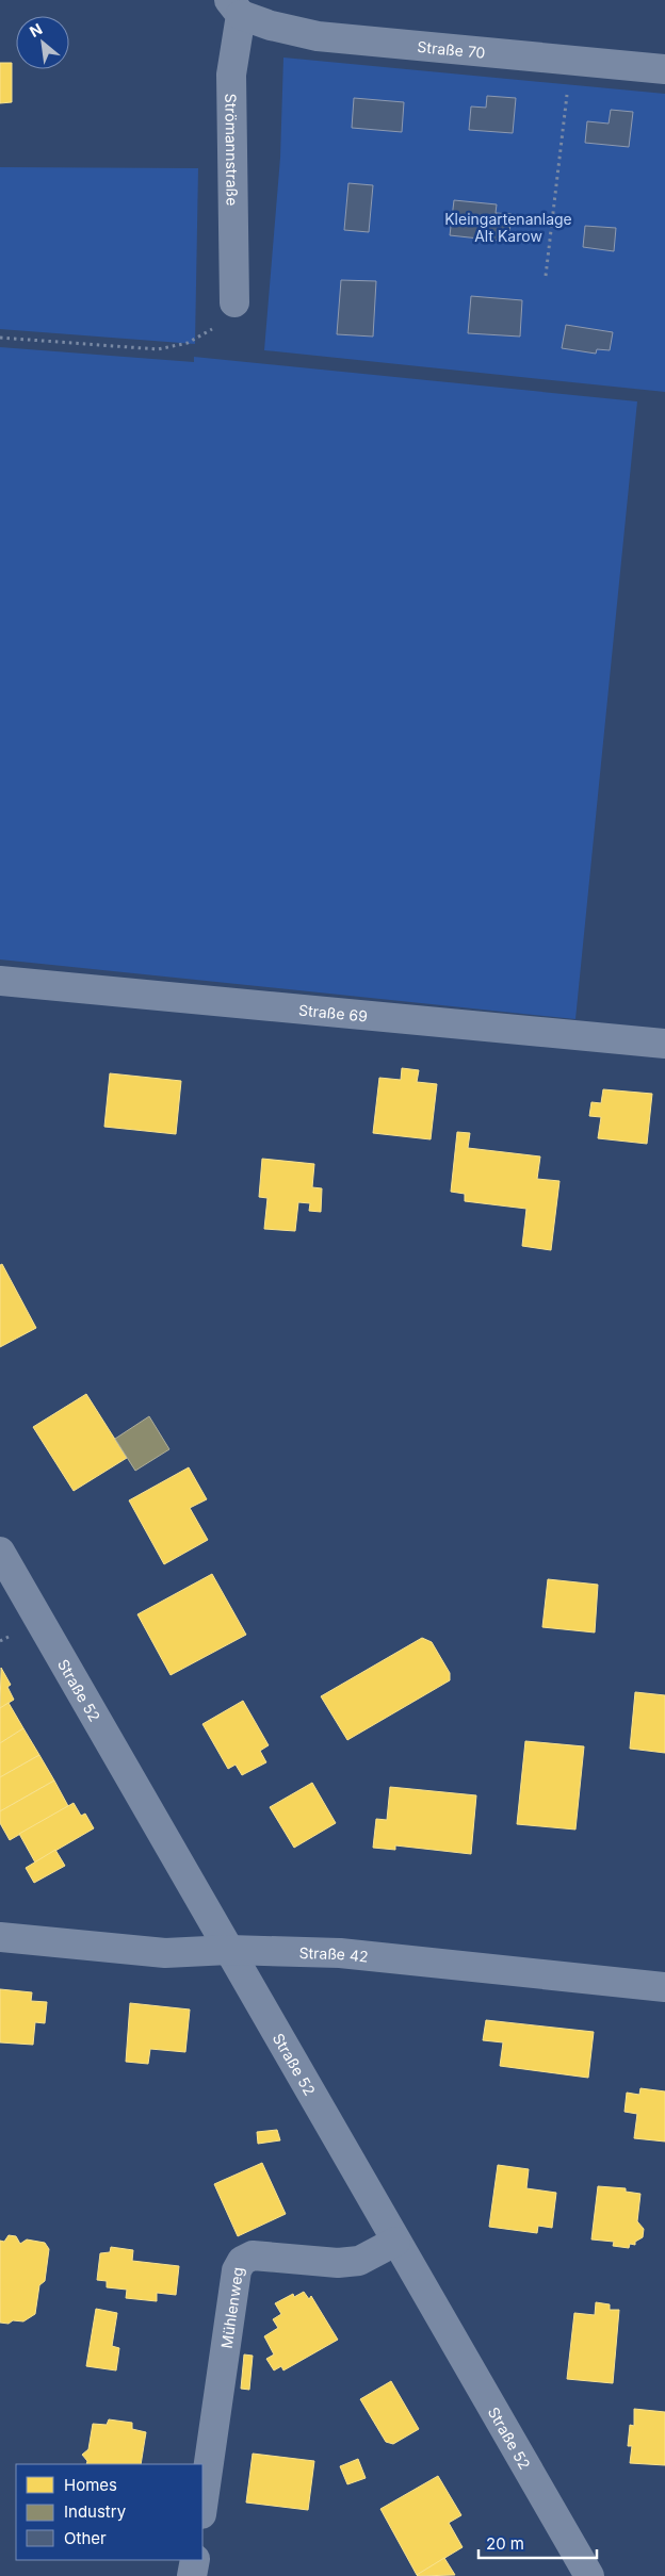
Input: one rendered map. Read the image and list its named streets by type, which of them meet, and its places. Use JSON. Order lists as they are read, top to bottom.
{
  "streets": {
    "street": [
      "Straße 70",
      "Strömannstraße",
      "Straße 69",
      "Straße 52",
      "Straße 42",
      "Mühlenweg"
    ]
  },
  "crossings": [
    ["Straße 70", "Strömannstraße"],
    ["Straße 52", "Straße 42"],
    ["Straße 52", "Mühlenweg"]
  ],
  "parks": ["Kleingartenanlage Alt Karow"],
  "legend": ["Homes", "Industry", "Other"],
  "scale_bar": "20 m",
  "north": "top left"
}
